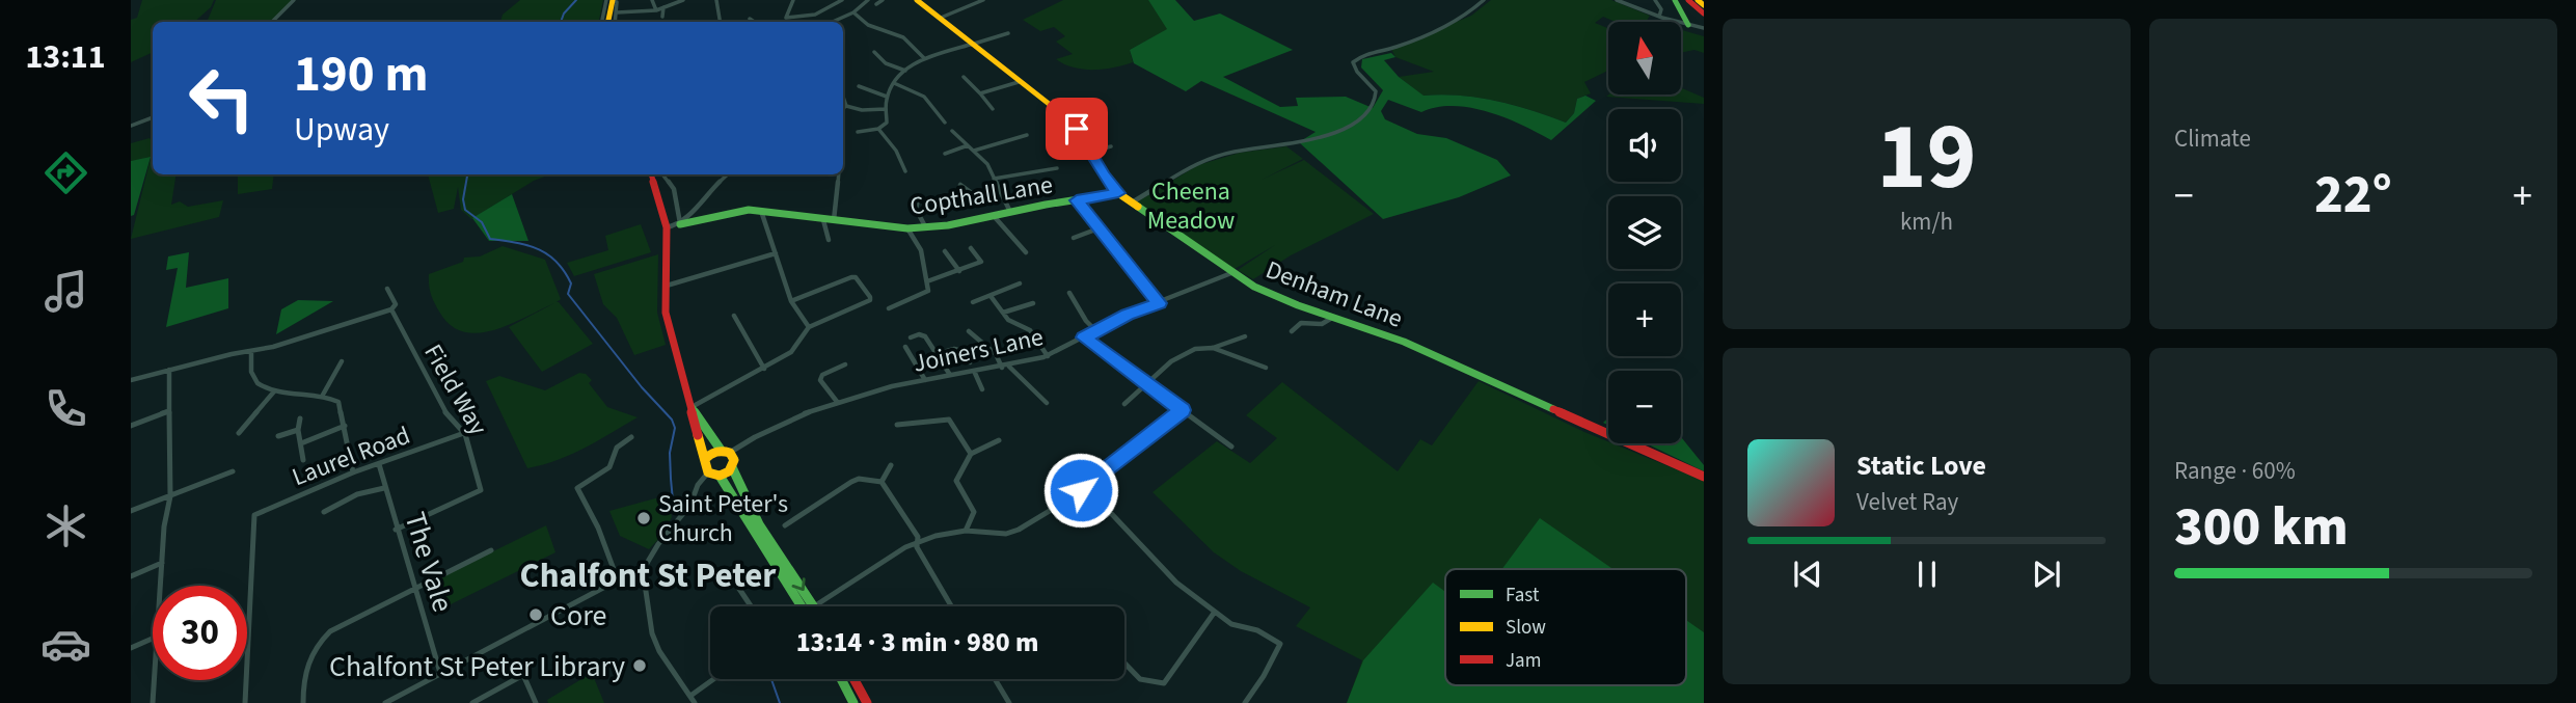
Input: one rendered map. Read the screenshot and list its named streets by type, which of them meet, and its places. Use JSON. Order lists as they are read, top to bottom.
{
  "streets": {
    "main road": ["Copthall Lane", "Denham Lane"],
    "street": [
      "Joiners Lane",
      "Field Way",
      "Laurel Road",
      "The Vale"
    ]
  },
  "crossings": [
    ["Copthall Lane", "Denham Lane"],
    ["Denham Lane", "Joiners Lane"],
    ["Field Way", "Laurel Road"],
    ["Field Way", "The Vale"],
    ["Laurel Road", "The Vale"]
  ],
  "districts": ["Chalfont St Peter"],
  "parks": ["Cheena Meadow"],
  "places": ["Saint Peter's Church", "Core", "Chalfont St Peter Library"],
  "legend": ["Fast", "Slow", "Jam"],
  "north": "top",
  "page": {
    "tabs": "13:11",
    "tile": [
      ["19", "km/h"],
      "Climate",
      ["Range · 60%", "300 km"]
    ],
    "map_buttons": ["+", "−"],
    "turn": ["190 m", "Upway"],
    "heat": ["−", "22°", "+"],
    "song": ["Static Love", "Velvet Ray"],
    "limit": "30",
    "trip": "13:14 · 3 min · 980 m"
  }
}
